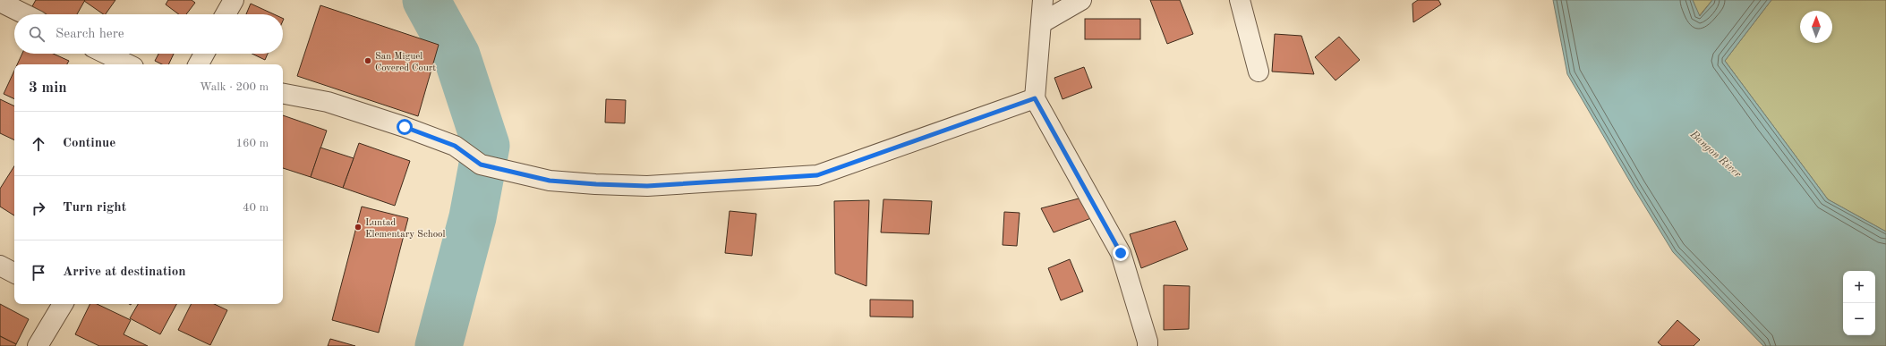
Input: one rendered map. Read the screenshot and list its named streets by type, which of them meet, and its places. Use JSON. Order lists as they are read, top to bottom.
{
  "water": ["Bangon River"],
  "places": ["San Miguel Covered Court", "Luntad Elementary School"],
  "north": "top",
  "page": {
    "search": "Search here",
    "heading": ["3 min", "Walk · 200 m"],
    "list": [
      ["Continue", "160 m"],
      ["Turn right", "40 m"],
      "Arrive at destination"
    ],
    "map_buttons": ["+", "−"]
  }
}
